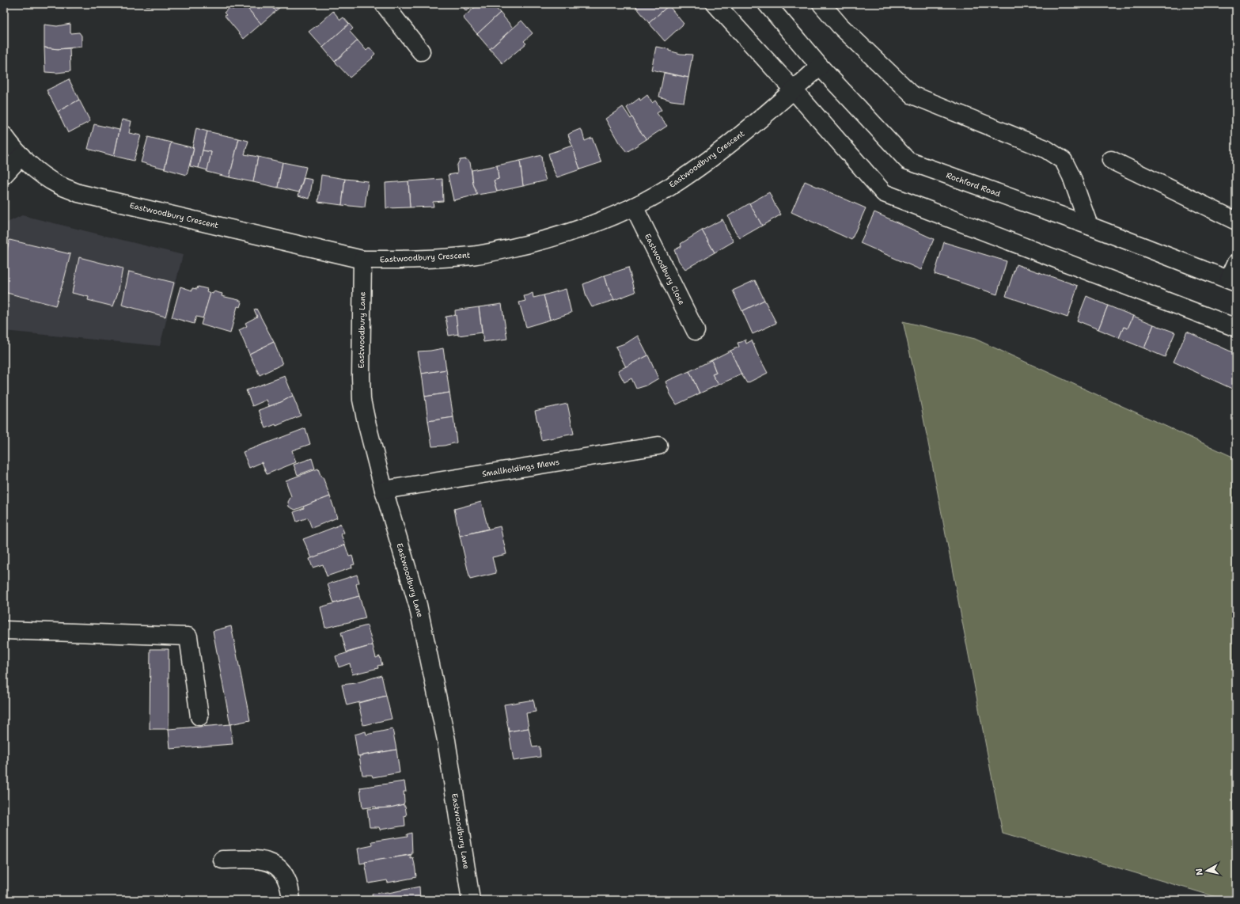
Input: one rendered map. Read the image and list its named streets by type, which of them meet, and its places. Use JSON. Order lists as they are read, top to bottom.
{
  "streets": {
    "street": [
      "Eastwoodbury Crescent",
      "Rochford Road",
      "Eastwoodbury Close",
      "Eastwoodbury Lane",
      "Smallholdings Mews"
    ]
  },
  "crossings": [
    ["Eastwoodbury Crescent", "Rochford Road"],
    ["Eastwoodbury Crescent", "Eastwoodbury Close"],
    ["Eastwoodbury Crescent", "Eastwoodbury Lane"],
    ["Eastwoodbury Lane", "Smallholdings Mews"]
  ],
  "north": "left"
}
